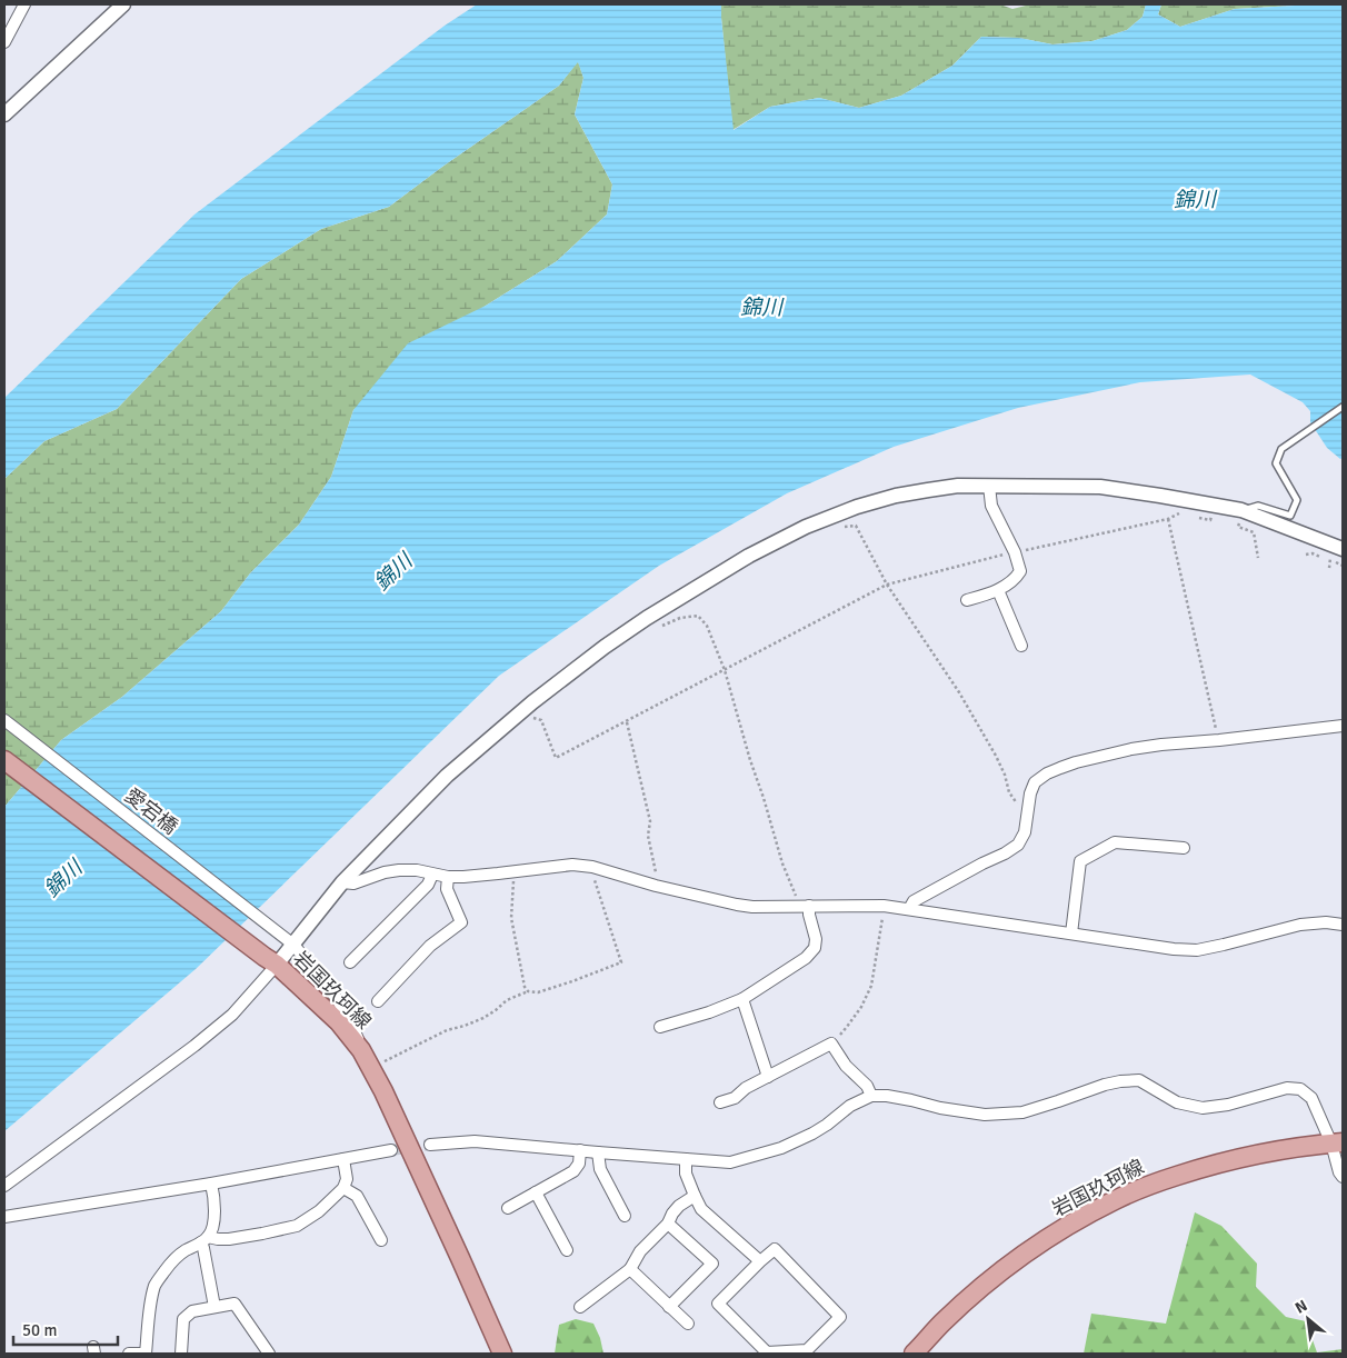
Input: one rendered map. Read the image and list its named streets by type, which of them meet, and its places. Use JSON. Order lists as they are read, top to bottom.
{
  "streets": {
    "main road": ["岩国玖珂線"],
    "street": ["愛宕橋"]
  },
  "crossings": [
    ["愛宕橋", "岩国玖珂線"]
  ],
  "water": ["錦川"],
  "scale_bar": "50 m",
  "north": "top left"
}
